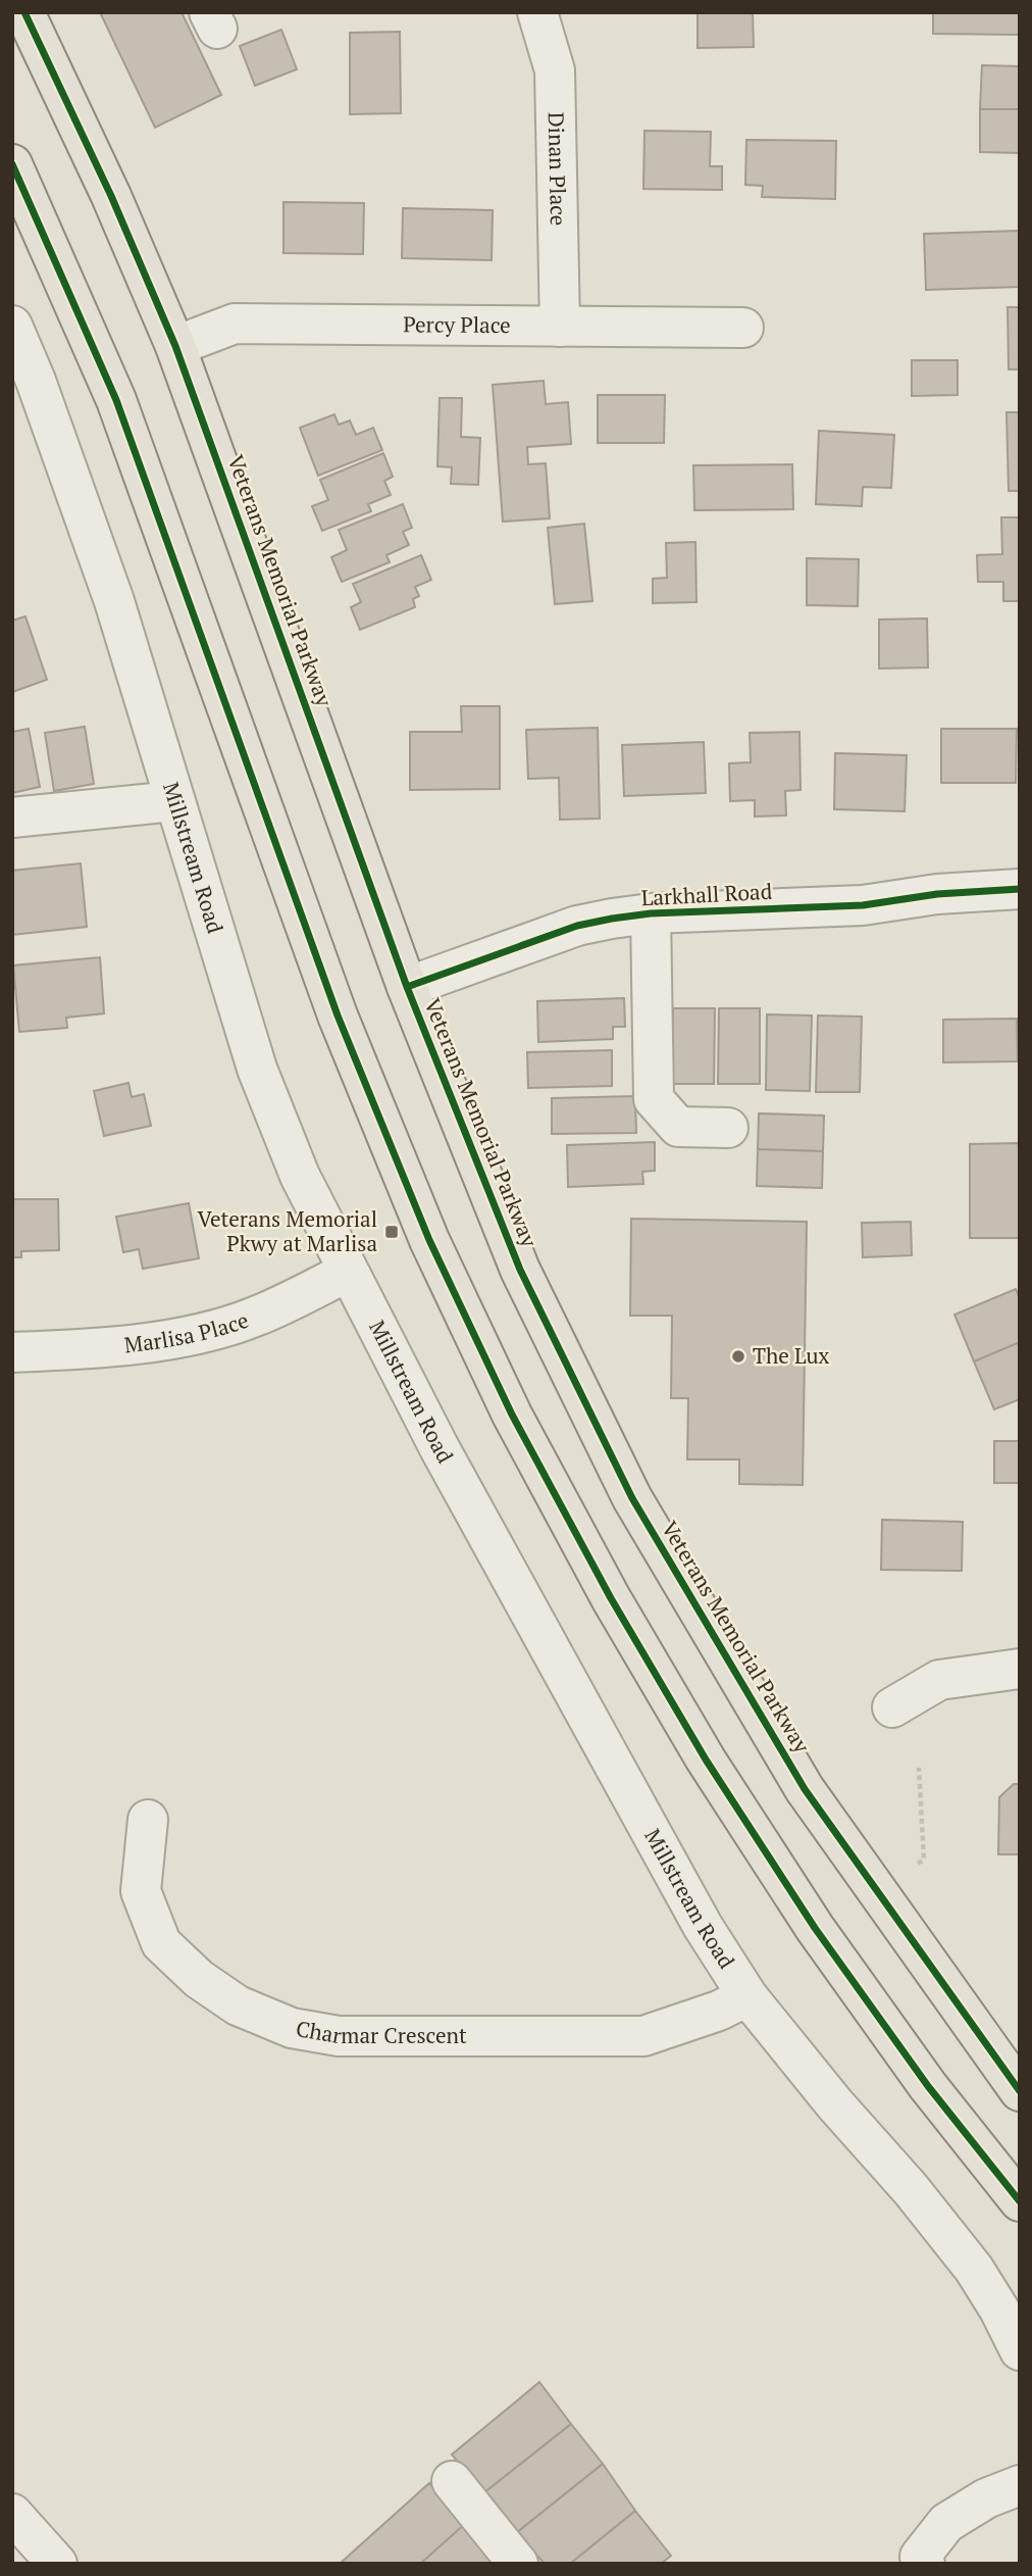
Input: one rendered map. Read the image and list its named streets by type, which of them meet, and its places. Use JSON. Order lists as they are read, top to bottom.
{
  "streets": {
    "main road": ["Veterans Memorial Parkway"],
    "street": [
      "Dinan Place",
      "Percy Place",
      "Millstream Road",
      "Larkhall Road",
      "Marlisa Place",
      "Charmar Crescent"
    ]
  },
  "crossings": [
    ["Dinan Place", "Percy Place"],
    ["Percy Place", "Veterans Memorial Parkway"],
    ["Veterans Memorial Parkway", "Larkhall Road"],
    ["Millstream Road", "Marlisa Place"],
    ["Millstream Road", "Charmar Crescent"]
  ],
  "places": {
    "transit": ["Veterans Memorial Pkwy at Marlisa"],
    "other": ["The Lux"]
  }
}
